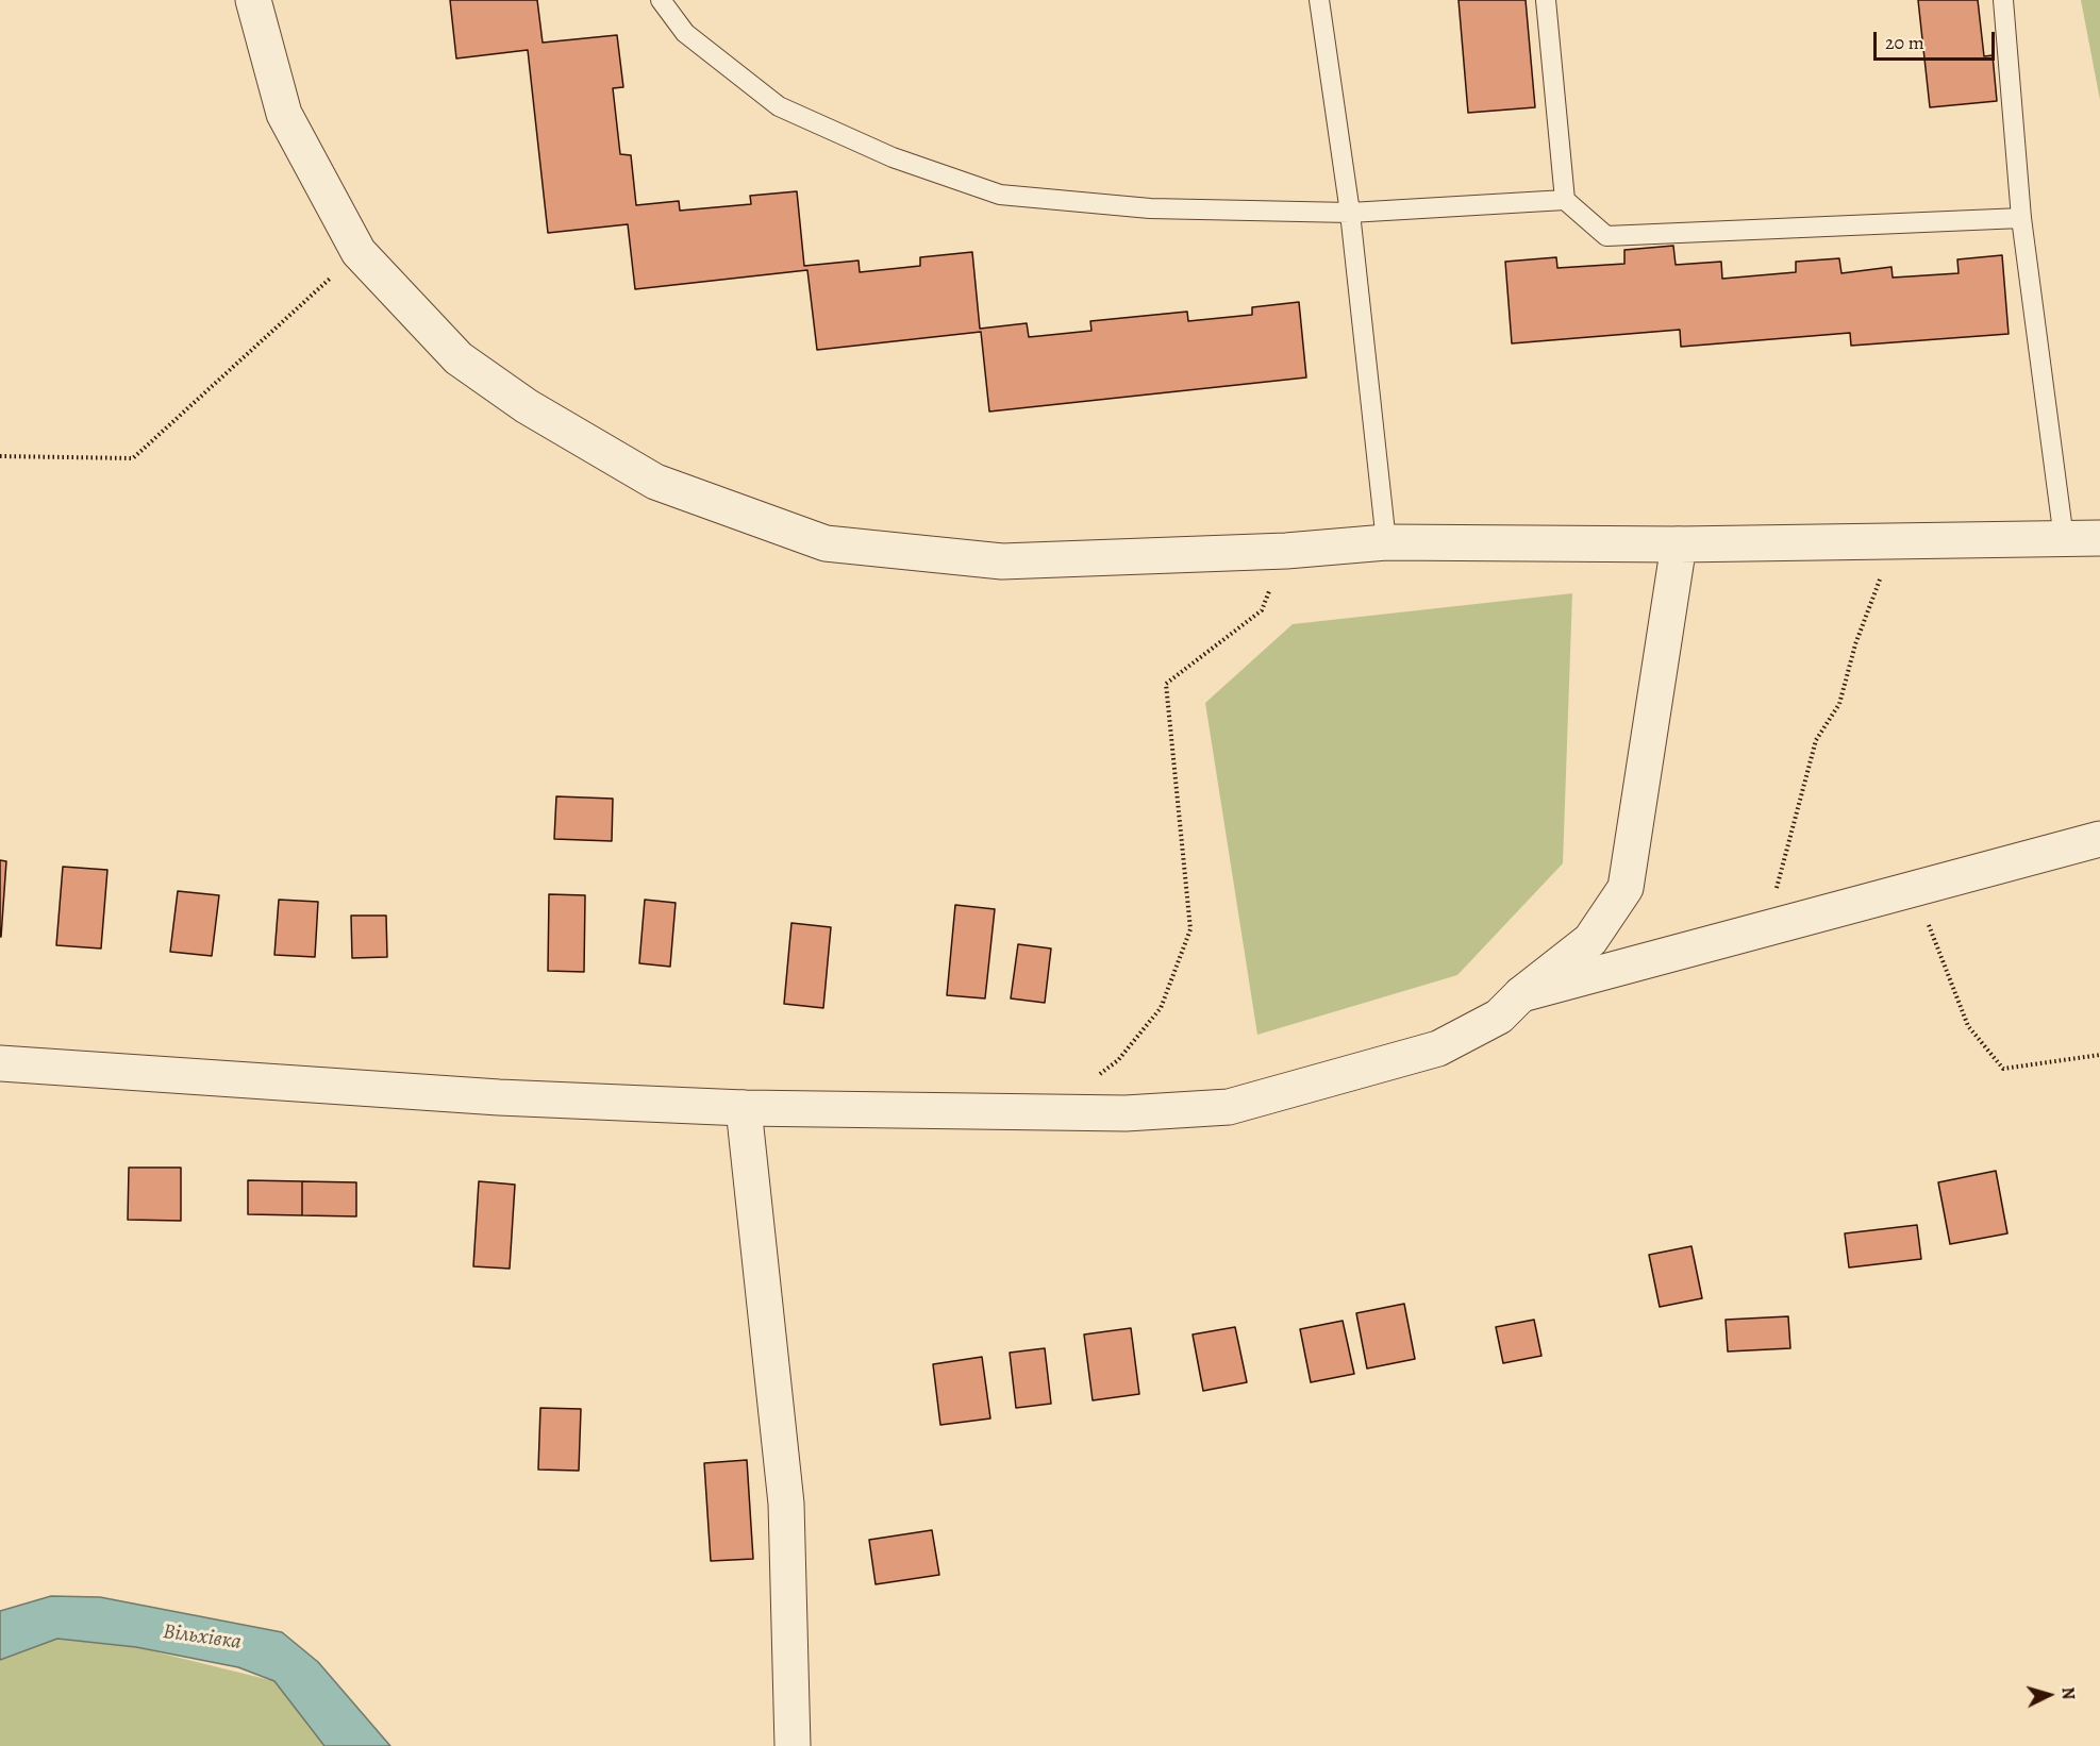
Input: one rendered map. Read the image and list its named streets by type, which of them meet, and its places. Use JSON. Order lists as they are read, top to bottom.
{
  "water": ["Вільхівка"],
  "scale_bar": "20 m",
  "north": "right"
}
